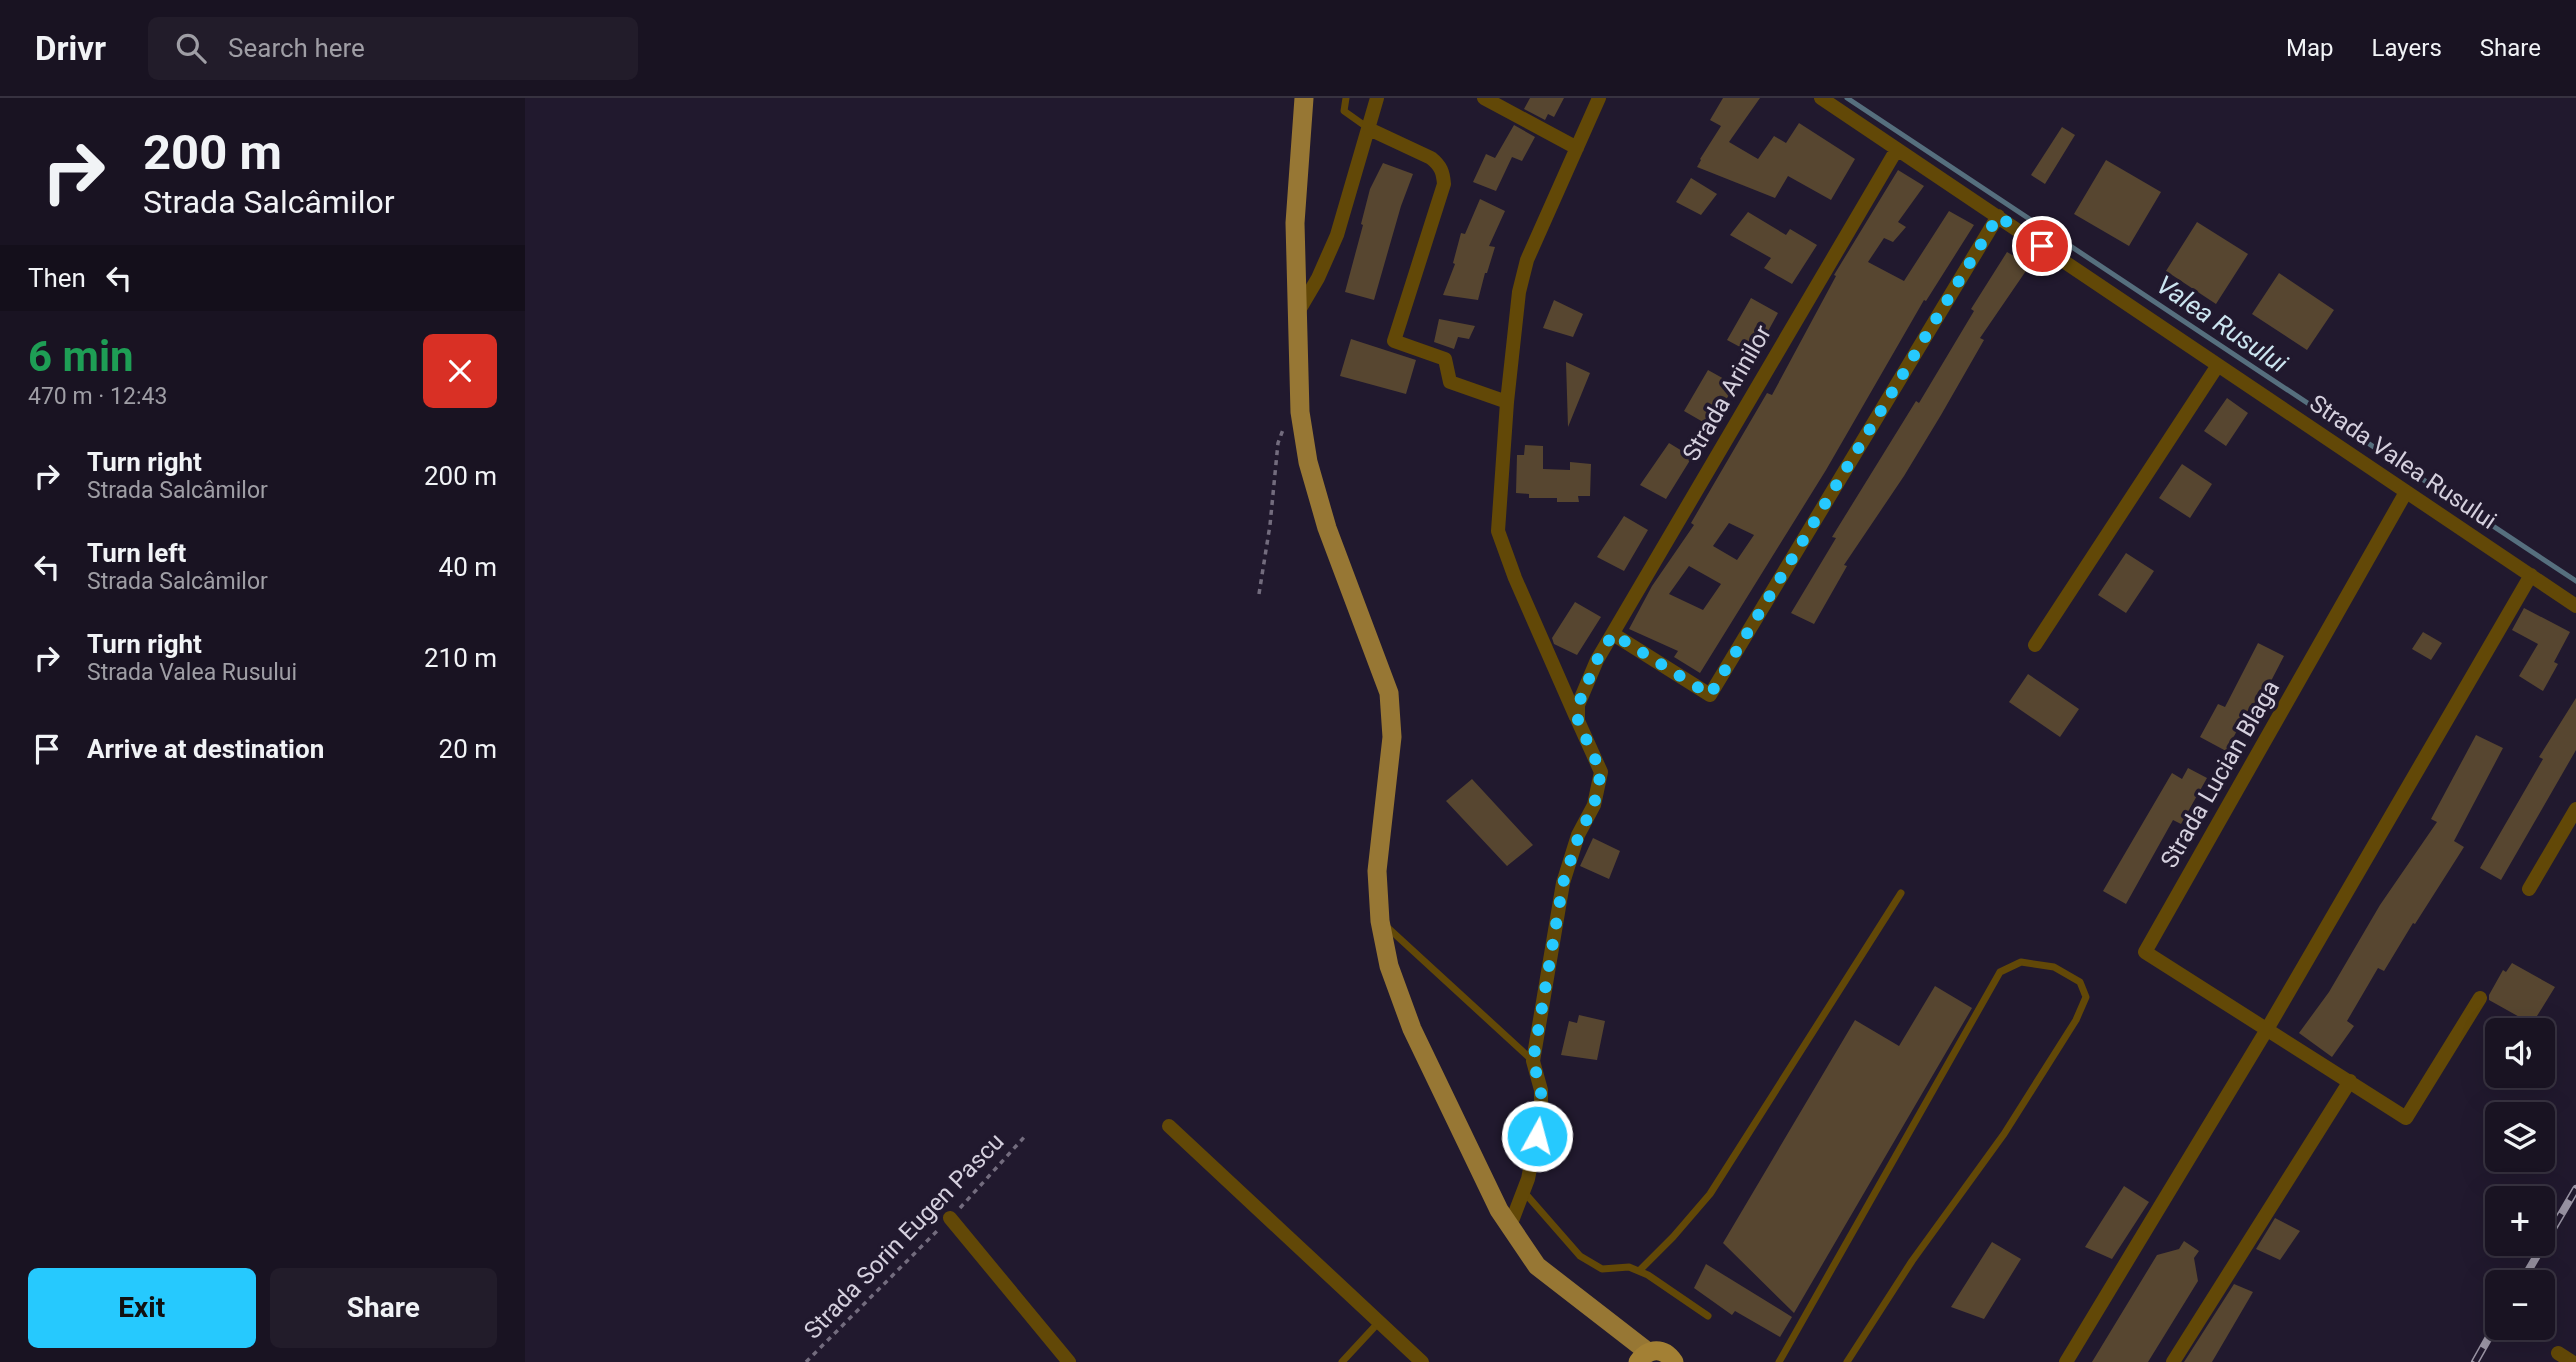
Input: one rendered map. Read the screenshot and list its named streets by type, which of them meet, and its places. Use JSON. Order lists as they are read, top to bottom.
{
  "streets": {
    "street": ["Strada Arinilor", "Strada Valea Rusului", "Strada Lucian Blaga"],
    "path": ["Strada Sorin Eugen Pascu"]
  },
  "crossings": [
    ["Strada Arinilor", "Strada Valea Rusului"],
    ["Strada Valea Rusului", "Strada Lucian Blaga"]
  ],
  "water": ["Valea Rusului"],
  "page": {
    "header": "Drivr",
    "search": "Search here",
    "nav": ["Map", "Layers", "Share"],
    "turn": ["200 m", "Strada Salcâmilor"],
    "then": "Then",
    "heading": ["6 min", "470 m · 12:43"],
    "list": [
      {
        "name": "Turn right",
        "note": "Strada Salcâmilor",
        "value": "200 m"
      },
      {
        "name": "Turn left",
        "note": "Strada Salcâmilor",
        "value": "40 m"
      },
      {
        "name": "Turn right",
        "note": "Strada Valea Rusului",
        "value": "210 m"
      },
      {
        "name": "Arrive at destination",
        "value": "20 m"
      }
    ],
    "map_buttons": ["+", "−"],
    "buttons": ["Exit", "Share"]
  }
}
